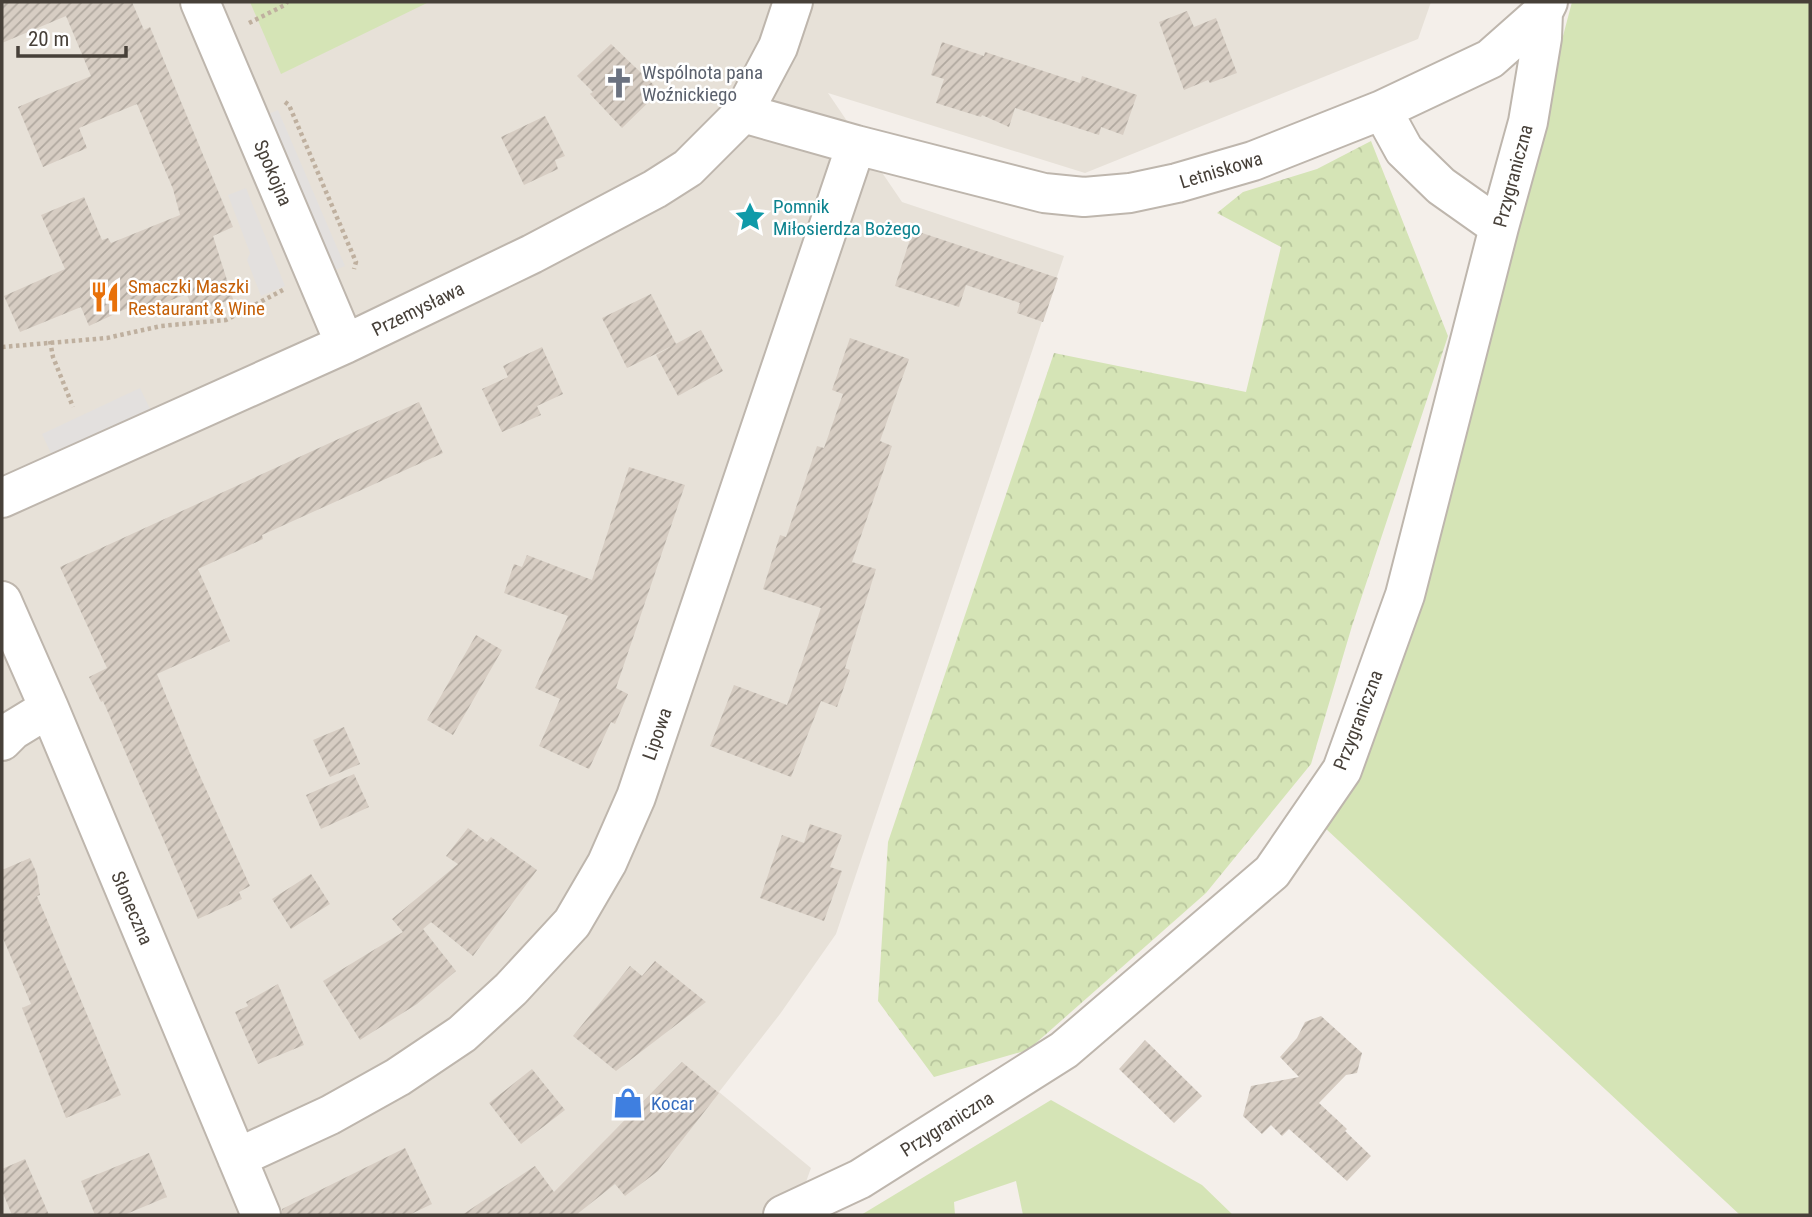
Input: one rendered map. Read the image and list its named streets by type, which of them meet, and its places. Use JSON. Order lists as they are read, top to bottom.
{
  "streets": {
    "street": [
      "Letniskowa",
      "Spokojna",
      "Przygraniczna",
      "Przemysława",
      "Lipowa",
      "Słoneczna"
    ]
  },
  "crossings": [
    ["Letniskowa", "Przygraniczna"],
    ["Letniskowa", "Przemysława"],
    ["Letniskowa", "Lipowa"],
    ["Spokojna", "Przemysława"],
    ["Lipowa", "Słoneczna"]
  ],
  "places": {
    "church": ["Wspólnota pana Woźnickiego"],
    "place": ["Pomnik Miłosierdza Bożego"],
    "restaurant": ["Smaczki Maszki Restaurant & Wine"],
    "shop": ["Kocar"]
  },
  "scale_bar": "20 m"
}
